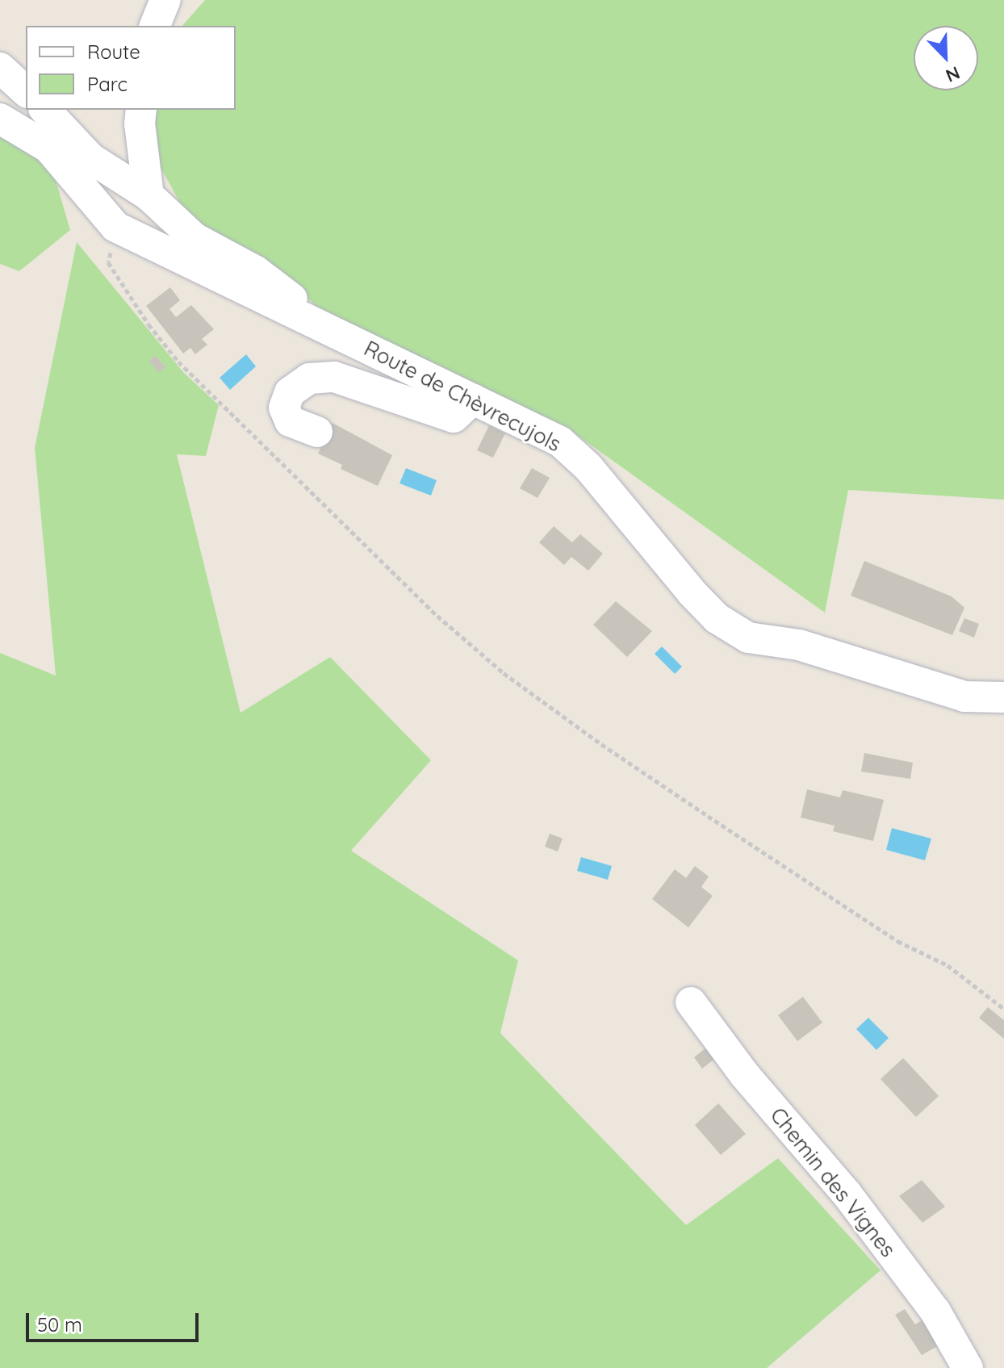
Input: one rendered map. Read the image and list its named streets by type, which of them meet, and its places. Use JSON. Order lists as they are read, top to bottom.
{
  "streets": {
    "street": ["Route de Chèvrecujols", "Chemin des Vignes"]
  },
  "legend": ["Route", "Parc"],
  "scale_bar": "50 m",
  "north": "bottom right"
}
